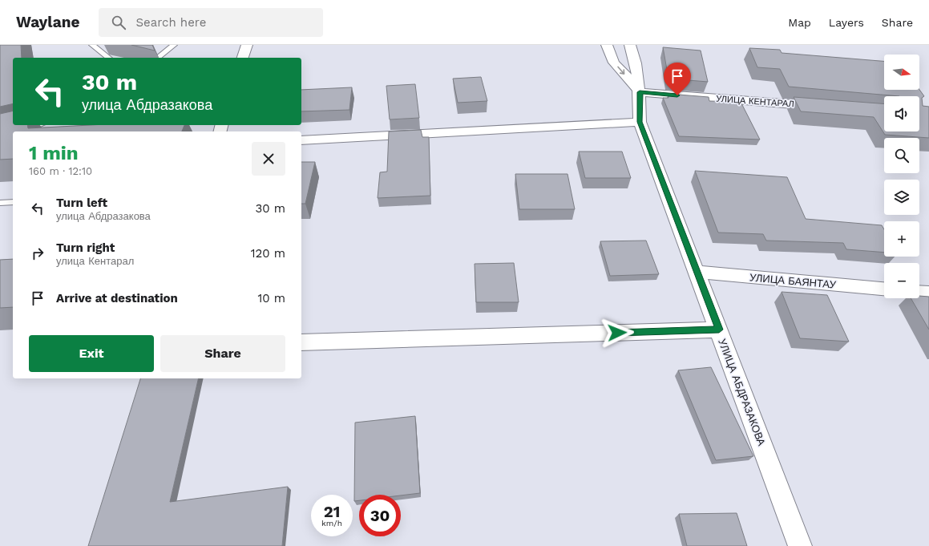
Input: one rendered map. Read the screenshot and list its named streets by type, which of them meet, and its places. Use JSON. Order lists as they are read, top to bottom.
{
  "streets": {
    "street": ["УЛИЦА КЕНТАРАЛ", "УЛИЦА БАЯНТАУ", "УЛИЦА АБДРАЗАКОВА"]
  },
  "crossings": [
    ["УЛИЦА КЕНТАРАЛ", "УЛИЦА АБДРАЗАКОВА"],
    ["УЛИЦА БАЯНТАУ", "УЛИЦА АБДРАЗАКОВА"]
  ],
  "north": "right",
  "page": {
    "header": "Waylane",
    "search": "Search here",
    "nav": ["Map", "Layers", "Share"],
    "map_buttons": ["+", "−"],
    "turn": ["30 m", "улица Абдразакова"],
    "heading": ["1 min", "160 m · 12:10"],
    "list": [
      {
        "name": "Turn left",
        "note": "улица Абдразакова",
        "value": "30 m"
      },
      {
        "name": "Turn right",
        "note": "улица Кентарал",
        "value": "120 m"
      },
      {
        "name": "Arrive at destination",
        "value": "10 m"
      }
    ],
    "buttons": ["Exit", "Share"],
    "speed": "21 km/h",
    "limit": "30"
  }
}
